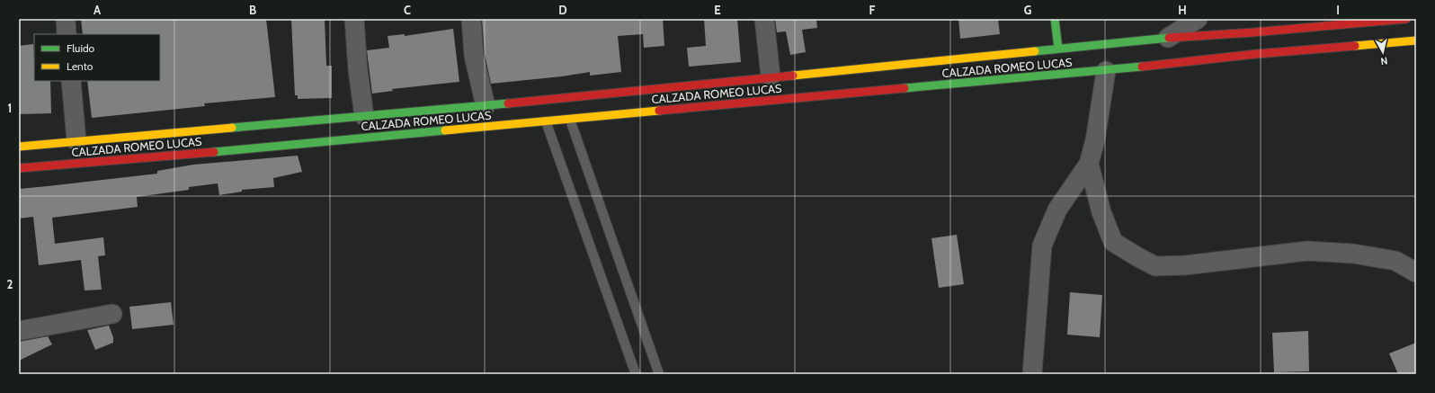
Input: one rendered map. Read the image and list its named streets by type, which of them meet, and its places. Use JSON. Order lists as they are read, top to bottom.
{
  "streets": {
    "street": ["CALZADA ROMEO LUCAS"]
  },
  "legend": ["Fluido", "Lento"],
  "north": "bottom",
  "grid": {
    "columns": [
      "A",
      "B",
      "C",
      "D",
      "E",
      "F",
      "G",
      "H",
      "I"
    ],
    "rows": ["1", "2"]
  }
}
